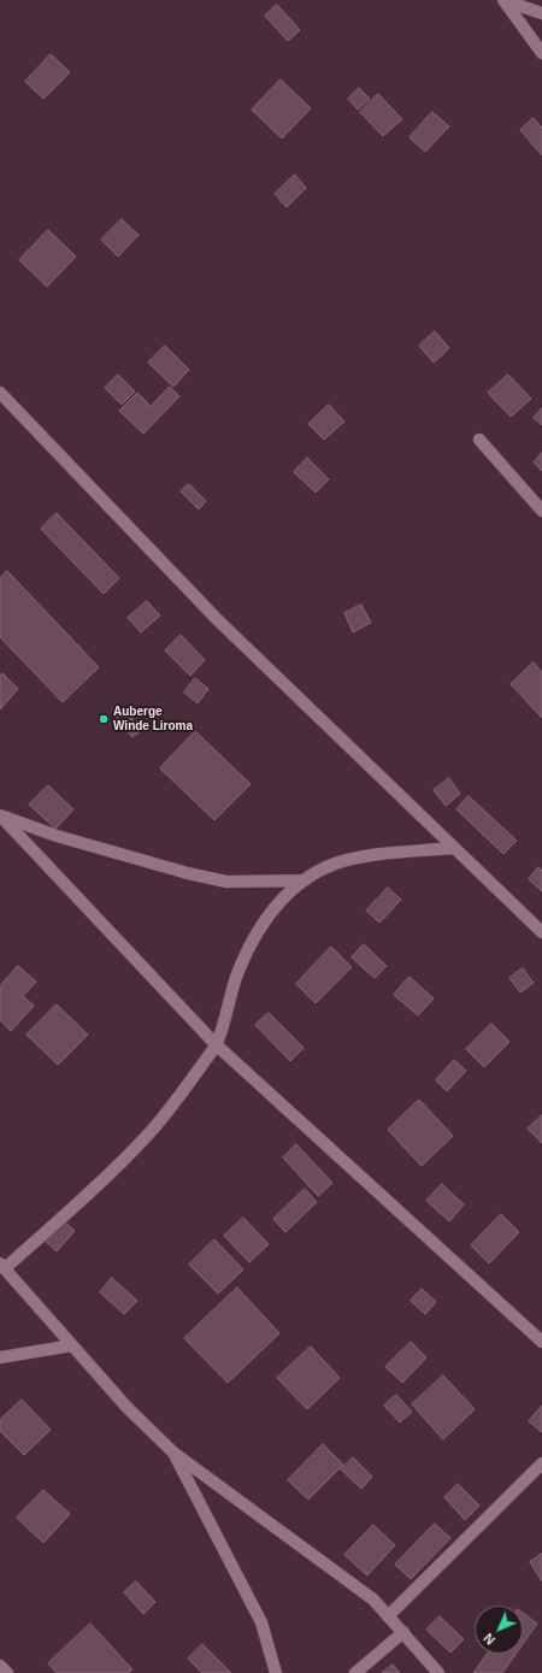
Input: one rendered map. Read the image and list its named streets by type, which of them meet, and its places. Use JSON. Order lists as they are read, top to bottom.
{
  "places": ["Auberge Winde Liroma"],
  "north": "bottom left"
}
